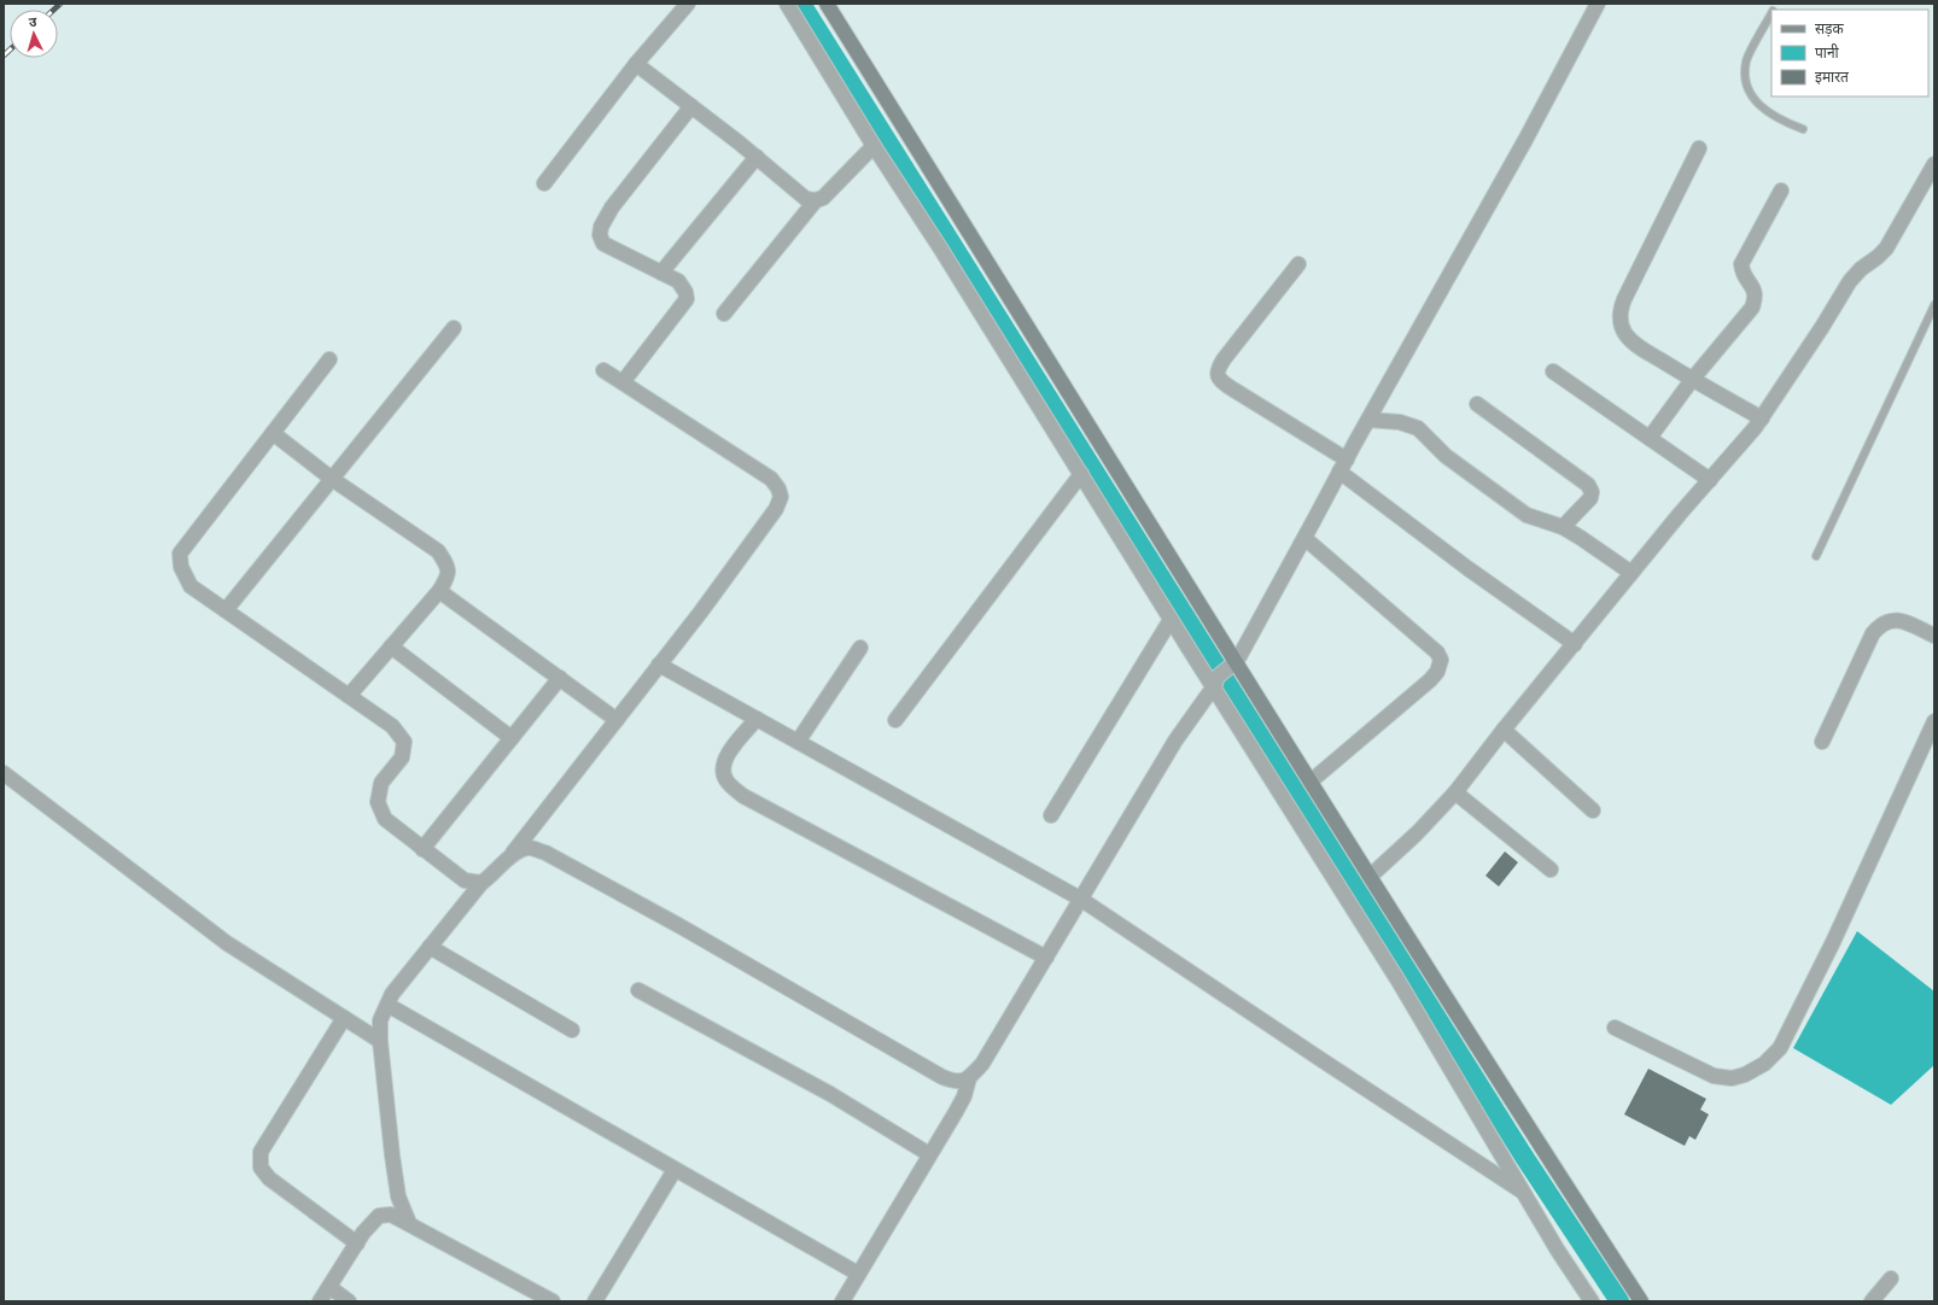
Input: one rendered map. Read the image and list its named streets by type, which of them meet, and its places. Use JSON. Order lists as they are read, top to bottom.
{
  "legend": ["सड़क", "पानी", "इमारत"],
  "north": "top"
}
